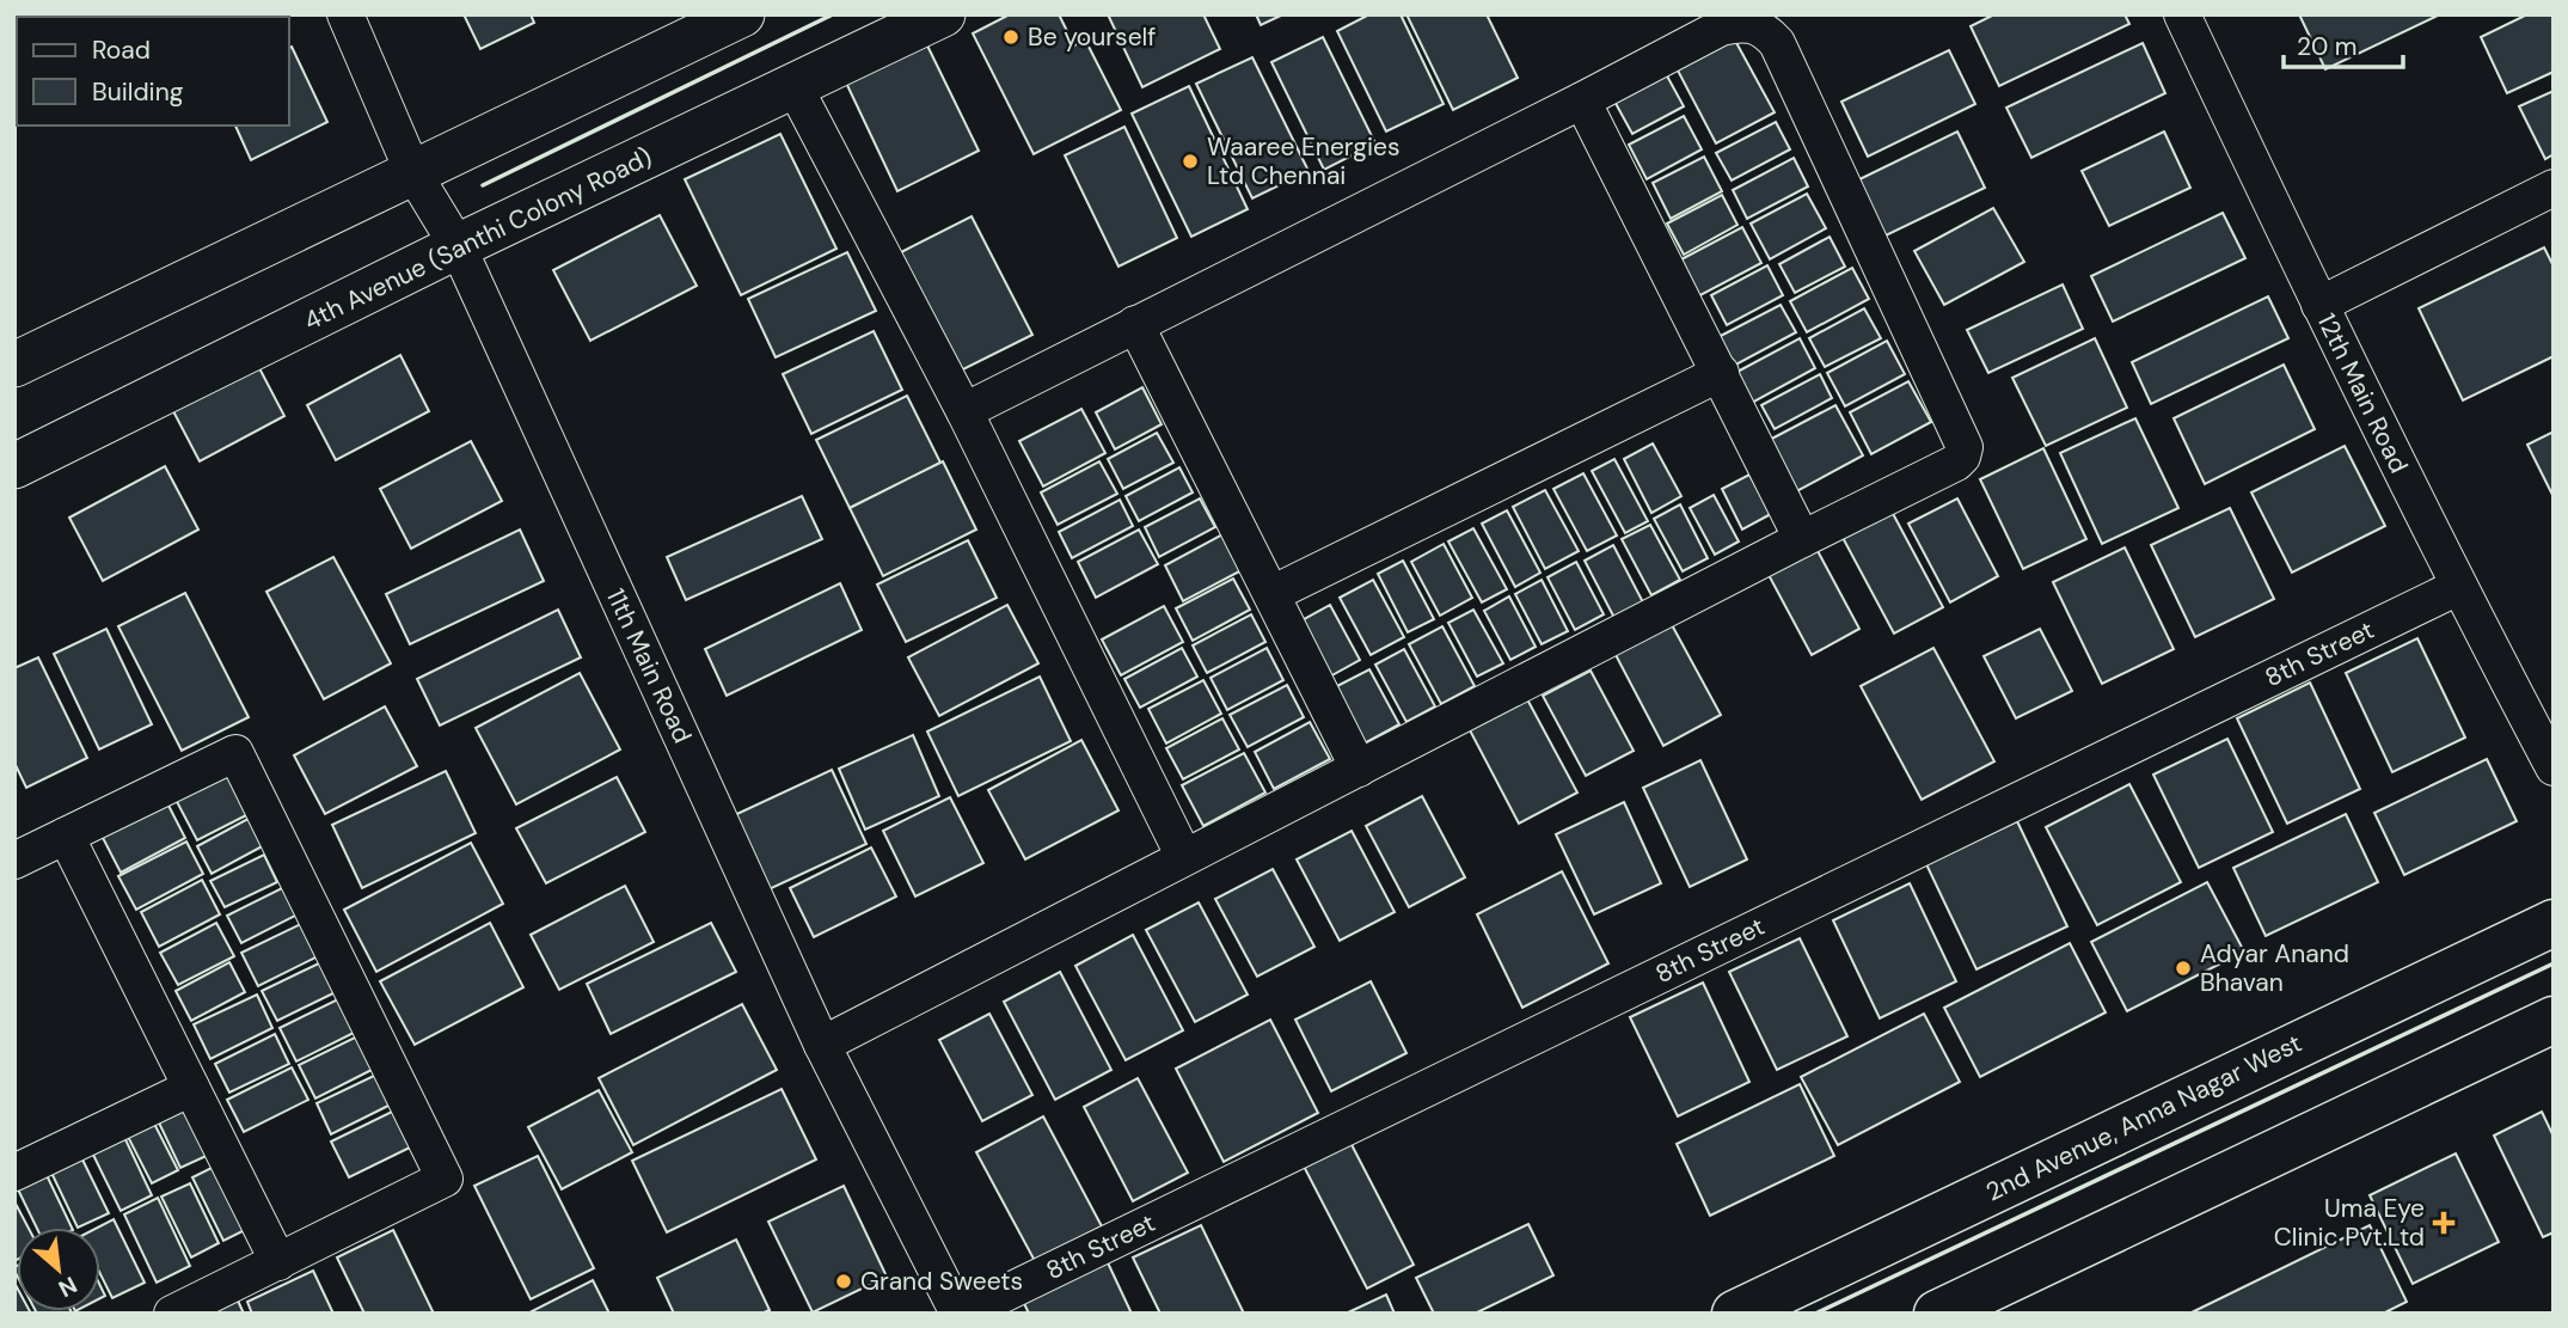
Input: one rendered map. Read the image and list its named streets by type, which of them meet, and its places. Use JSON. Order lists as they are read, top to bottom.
{
  "streets": {
    "main road": ["2nd Avenue, Anna Nagar West"],
    "street": [
      "4th Avenue (Santhi Colony Road)",
      "12th Main Road",
      "8th Street",
      "11th Main Road"
    ]
  },
  "crossings": [
    ["4th Avenue (Santhi Colony Road)", "11th Main Road"],
    ["12th Main Road", "8th Street"],
    ["8th Street", "11th Main Road"]
  ],
  "places": {
    "other": [
      "Be yourself",
      "Waaree Energies Ltd Chennai",
      "Adyar Anand Bhavan",
      "Grand Sweets"
    ],
    "health": ["Uma Eye Clinic Pvt.Ltd"]
  },
  "legend": ["Road", "Building"],
  "scale_bar": "20 m",
  "north": "bottom right"
}
